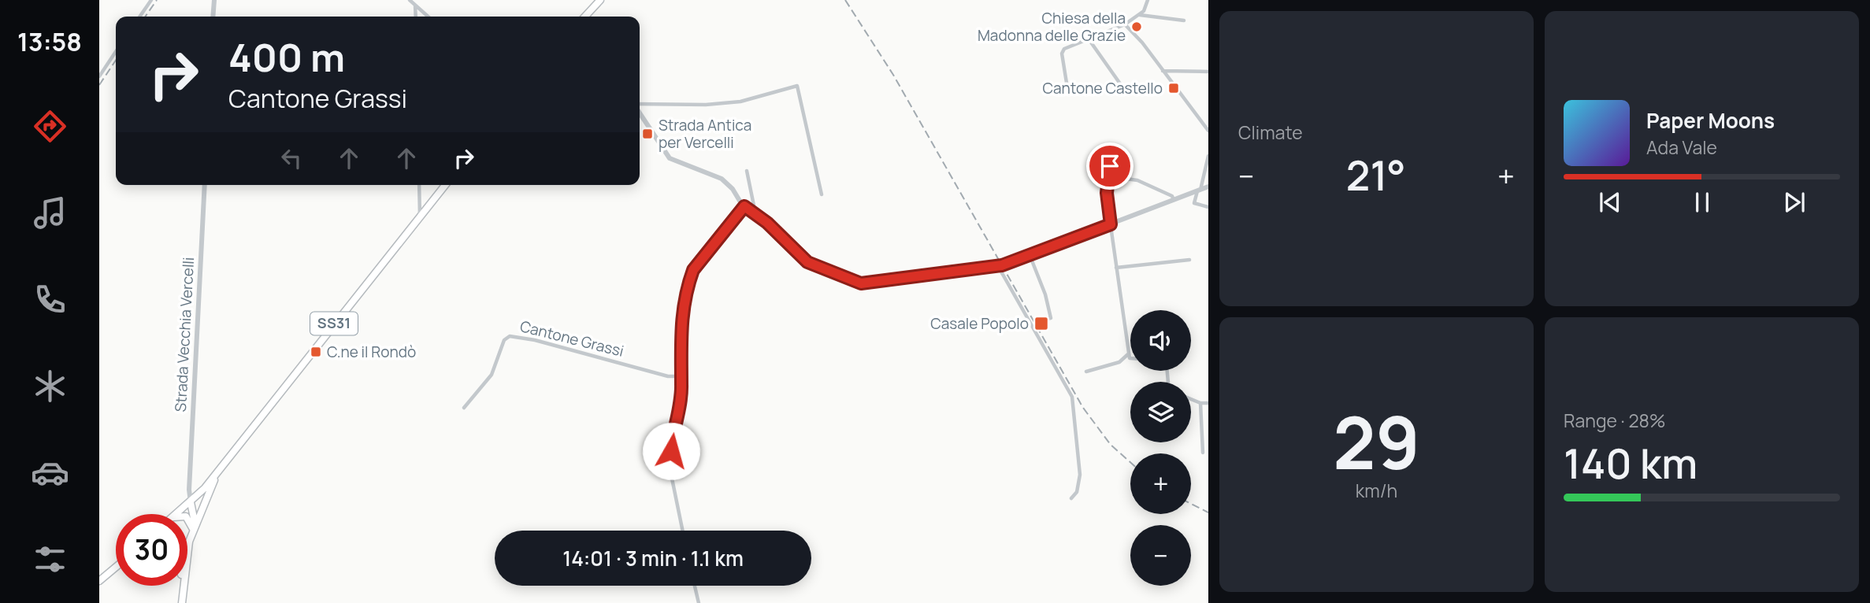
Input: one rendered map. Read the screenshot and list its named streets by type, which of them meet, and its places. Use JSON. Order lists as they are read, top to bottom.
{
  "streets": {
    "main road": ["SS31"],
    "street": ["Strada Vecchia Vercelli", "Cantone Grassi"]
  },
  "crossings": [
    ["SS31", "Strada Vecchia Vercelli"]
  ],
  "places": {
    "other": ["Chiesa della Madonna delle Grazie"],
    "transit": [
      "Cantone Castello",
      "Strada Antica per Vercelli",
      "Casale Popolo",
      "C.ne il Rondò"
    ]
  },
  "page": {
    "tabs": "13:58",
    "tile": [
      "Climate",
      ["29", "km/h"],
      ["Range · 28%", "140 km"]
    ],
    "turn": ["400 m", "Cantone Grassi"],
    "song": ["Paper Moons", "Ada Vale"],
    "heat": ["−", "21°", "+"],
    "map_buttons": ["+", "−"],
    "limit": "30",
    "trip": "14:01 · 3 min · 1.1 km"
  }
}
